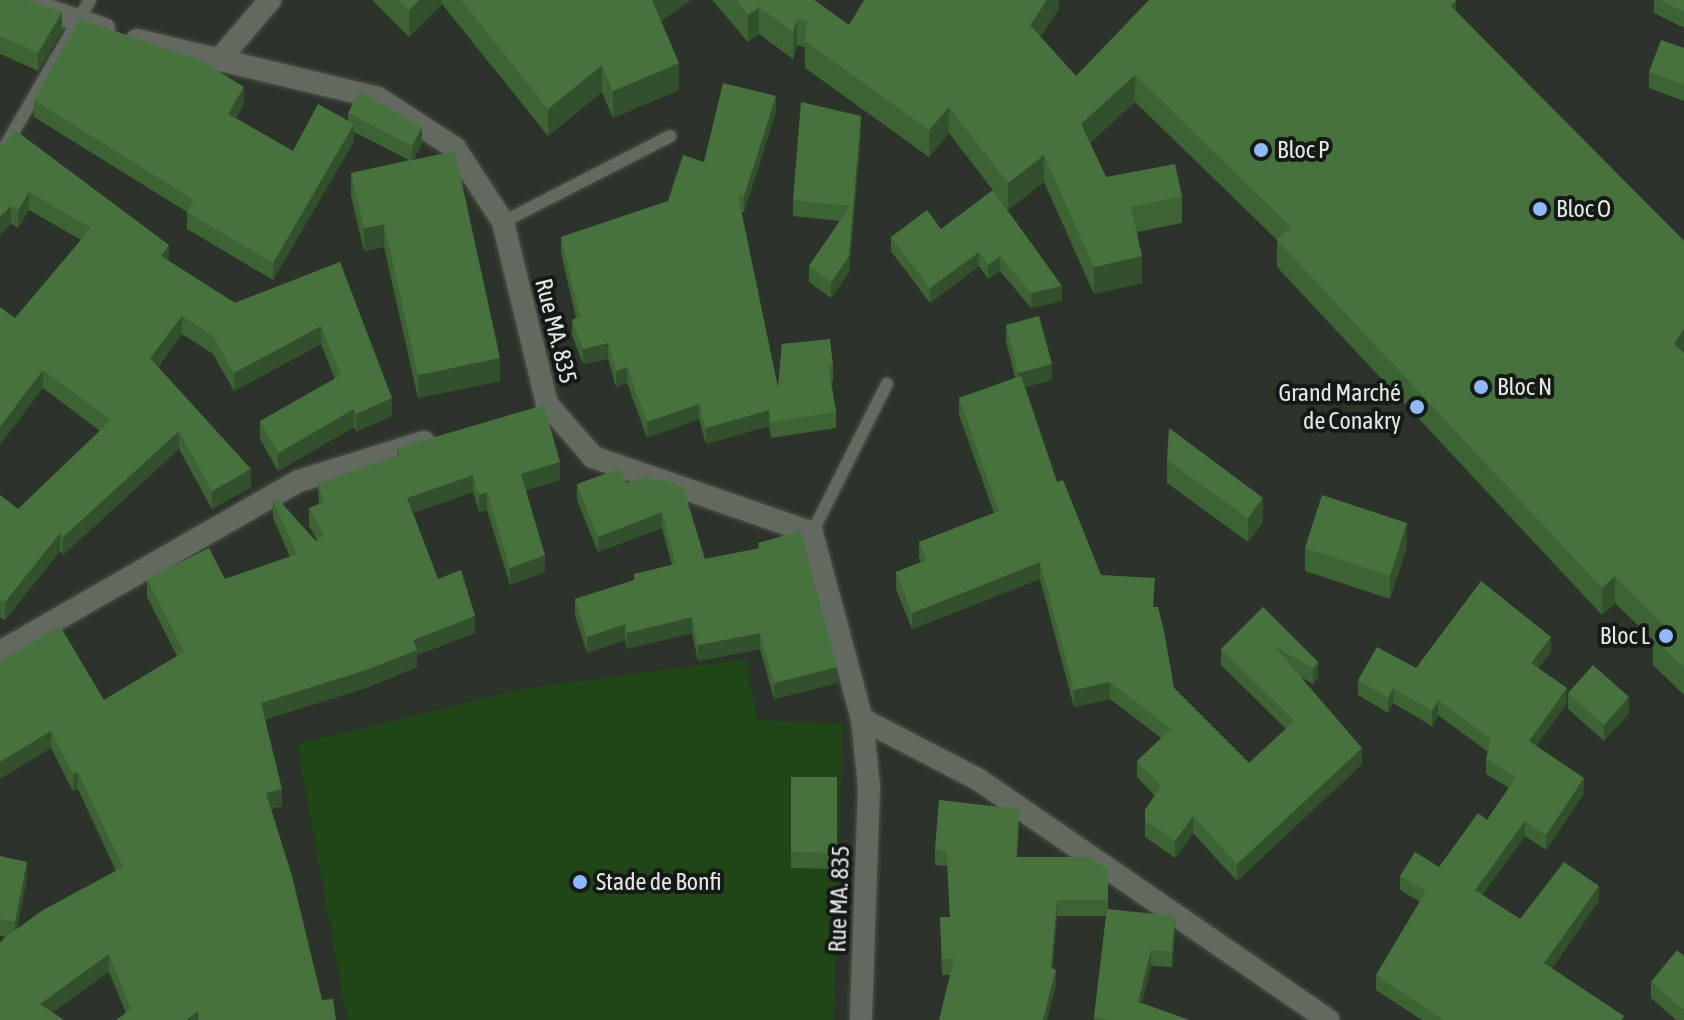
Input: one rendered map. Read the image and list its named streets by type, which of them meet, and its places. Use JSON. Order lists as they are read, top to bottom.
{
  "streets": {
    "street": ["Rue MA. 835"]
  },
  "places": [
    "Bloc P",
    "Bloc O",
    "Bloc N",
    "Grand Marché de Conakry",
    "Bloc L",
    "Stade de Bonfi"
  ]
}
